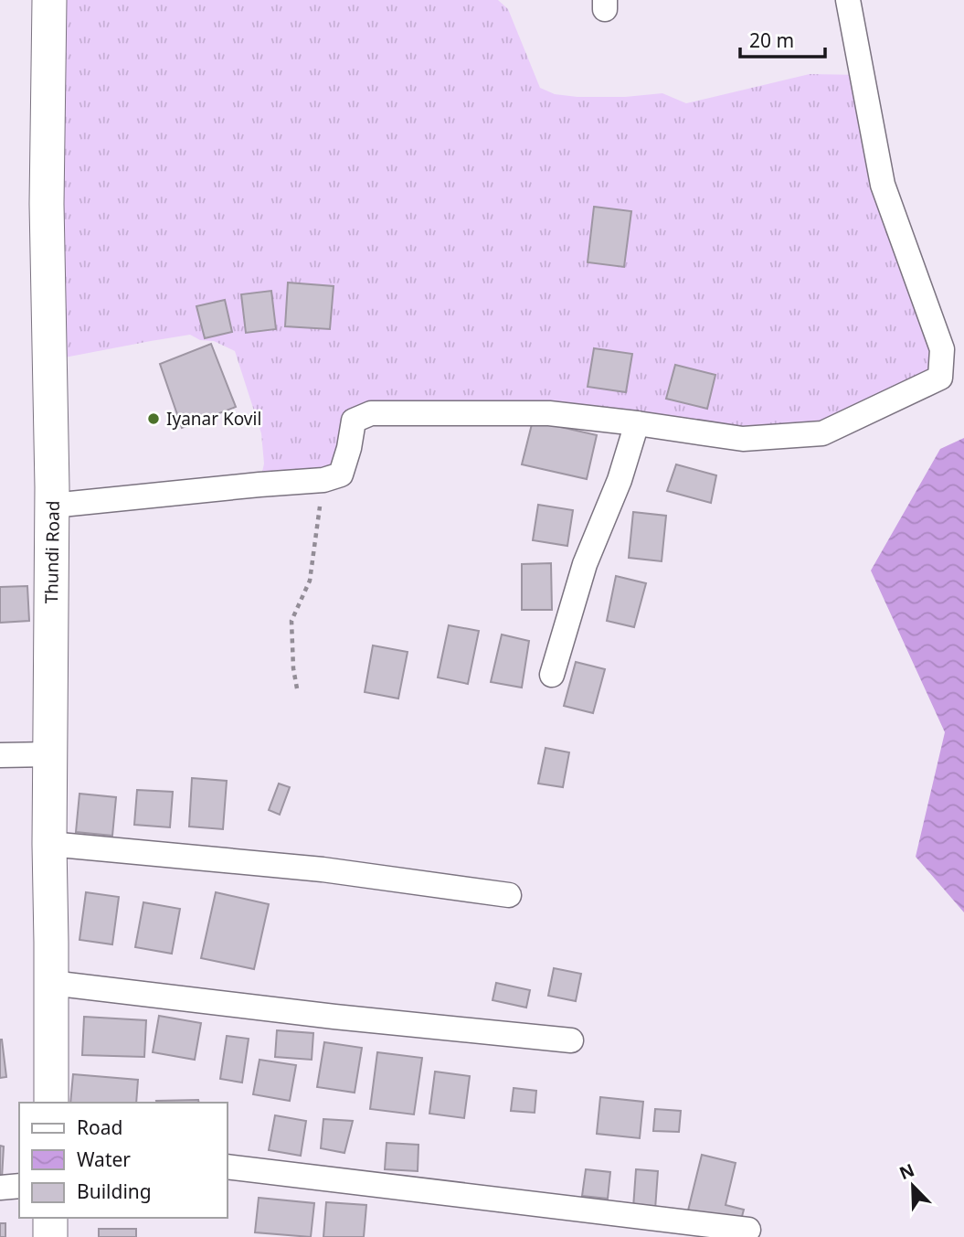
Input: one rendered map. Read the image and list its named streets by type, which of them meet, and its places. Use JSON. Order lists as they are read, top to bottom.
{
  "streets": {
    "main road": ["Thundi Road"]
  },
  "places": ["Iyanar Kovil"],
  "legend": ["Road", "Water", "Building"],
  "scale_bar": "20 m",
  "north": "top left"
}
